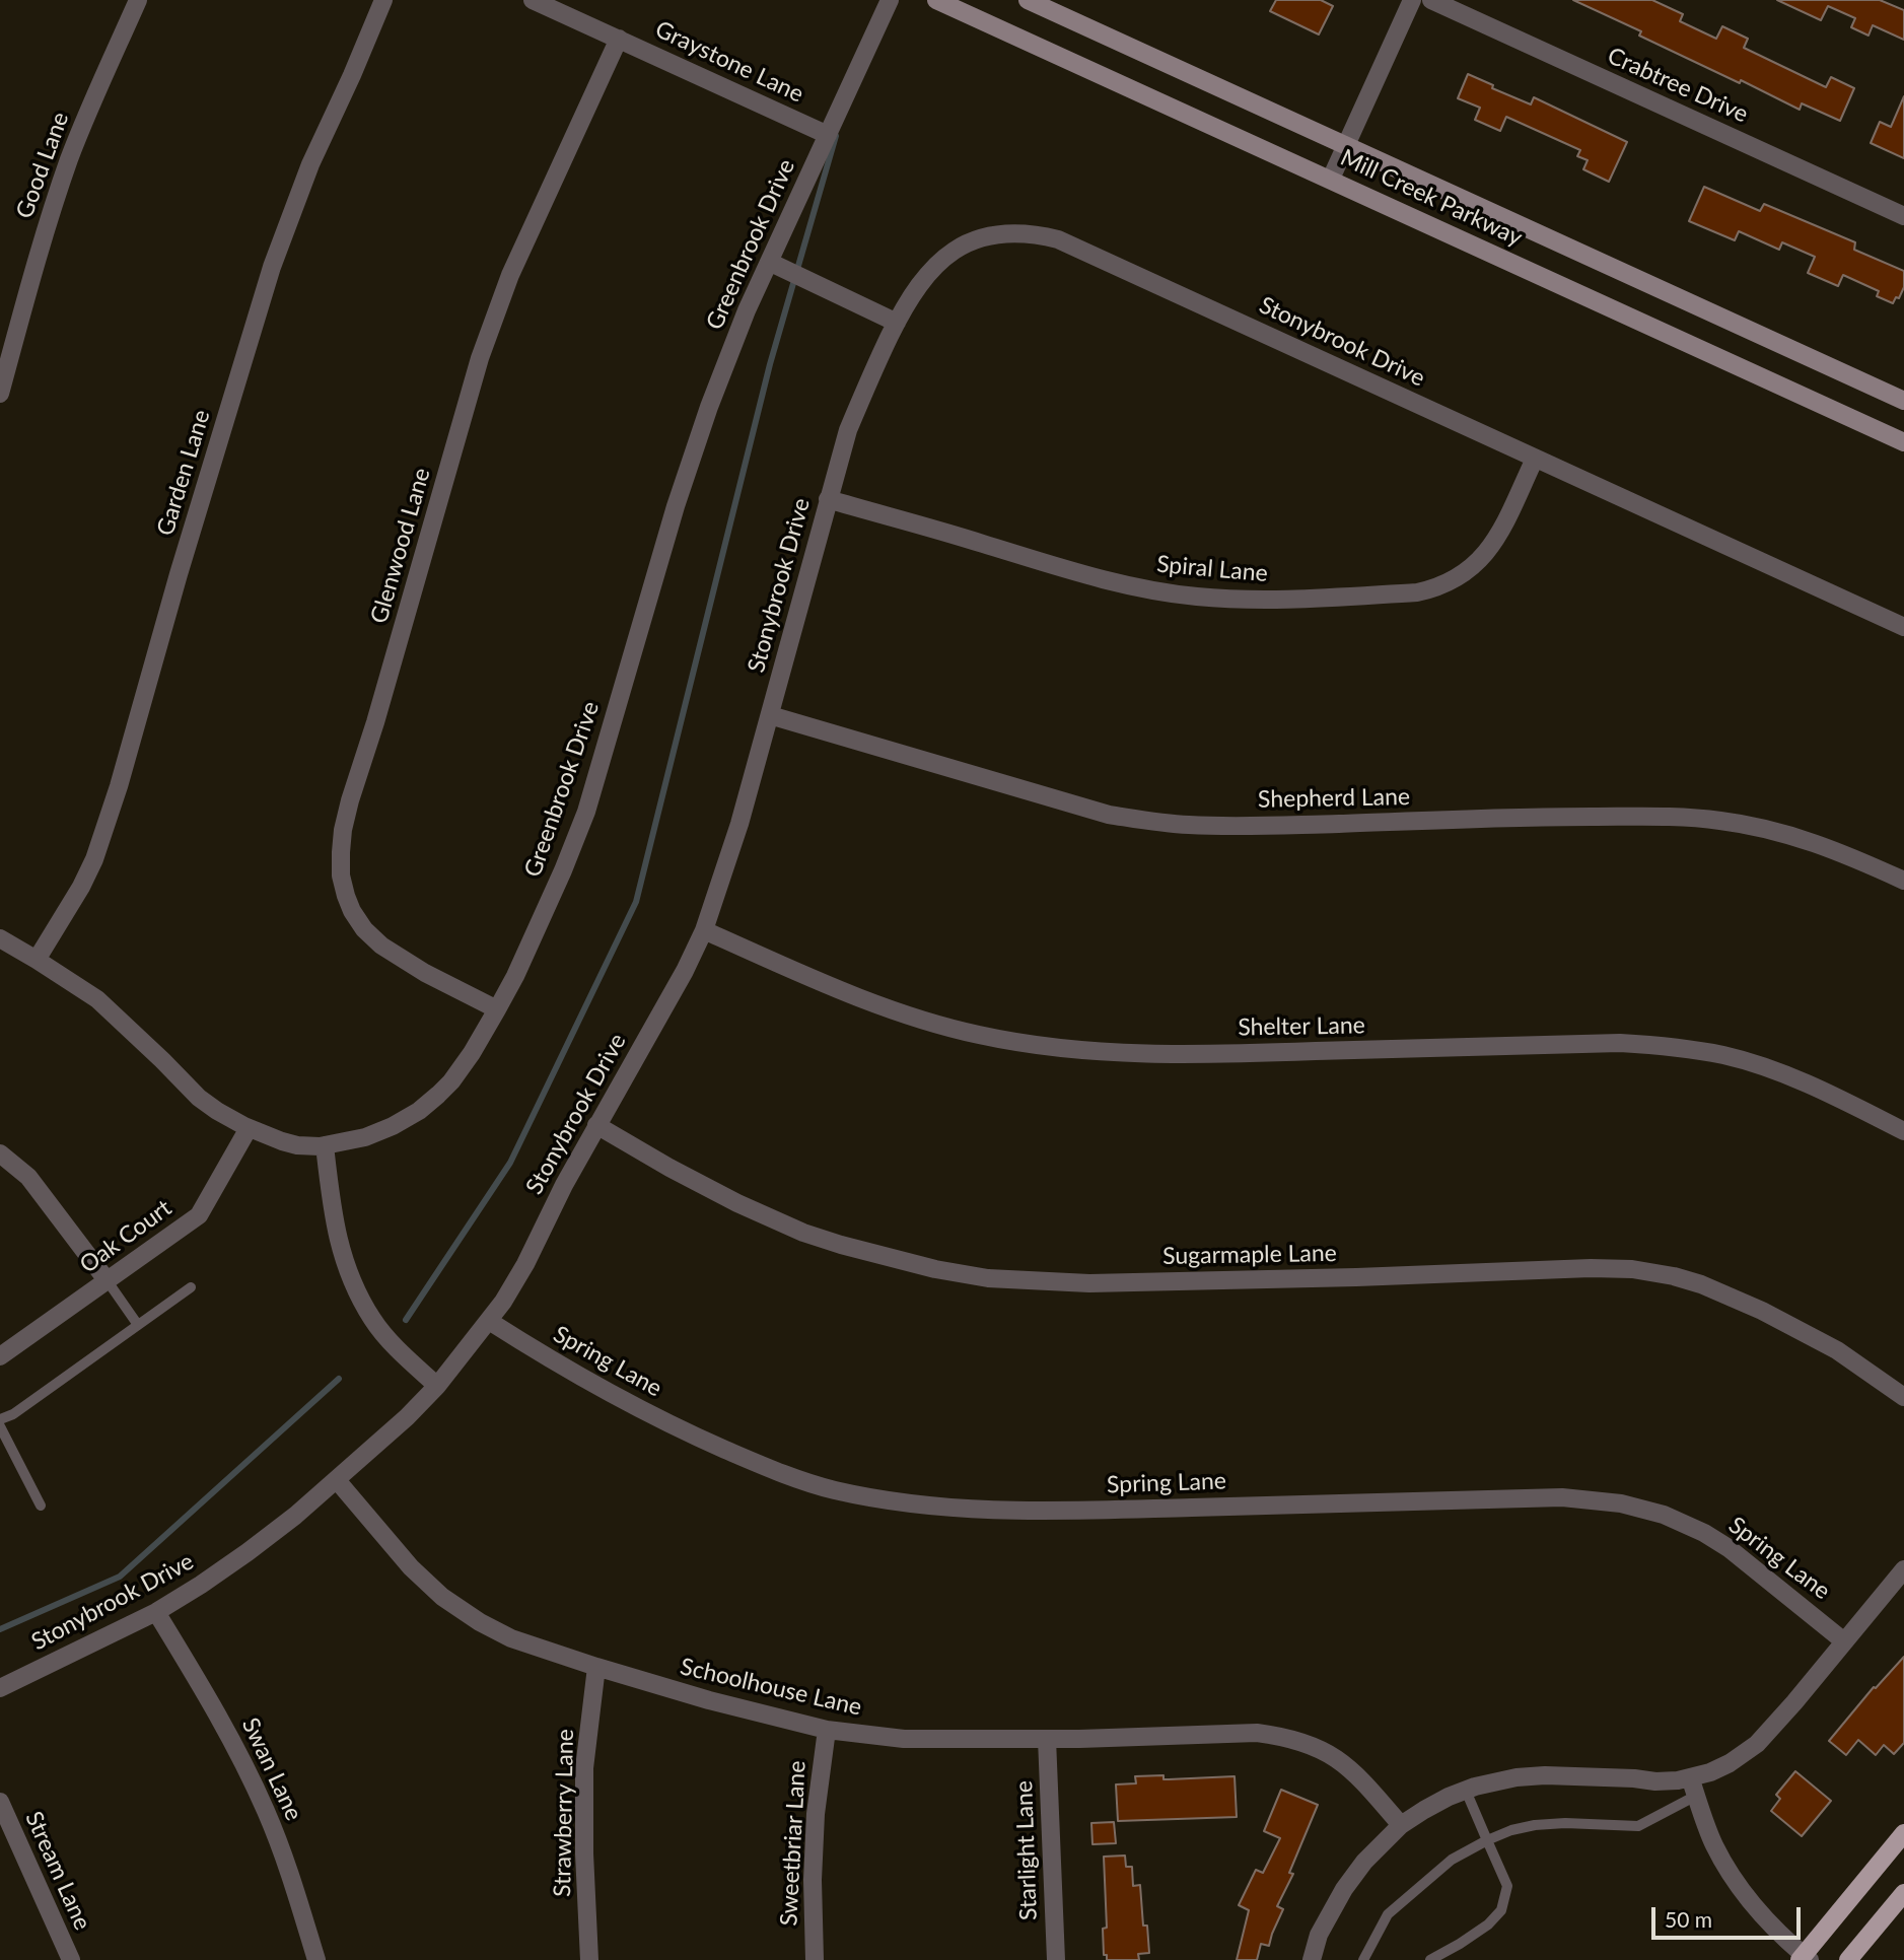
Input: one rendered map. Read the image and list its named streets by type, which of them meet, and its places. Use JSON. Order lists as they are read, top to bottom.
{
  "streets": {
    "main road": ["Mill Creek Parkway"],
    "street": [
      "Graystone Lane",
      "Crabtree Drive",
      "Good Lane",
      "Greenbrook Drive",
      "Stonybrook Drive",
      "Garden Lane",
      "Glenwood Lane",
      "Spiral Lane",
      "Shepherd Lane",
      "Shelter Lane",
      "Oak Court",
      "Sugarmaple Lane",
      "Spring Lane",
      "Schoolhouse Lane",
      "Swan Lane",
      "Strawberry Lane",
      "Sweetbriar Lane",
      "Starlight Lane",
      "Stream Lane"
    ]
  },
  "crossings": [
    ["Graystone Lane", "Greenbrook Drive"],
    ["Graystone Lane", "Glenwood Lane"],
    ["Greenbrook Drive", "Garden Lane"],
    ["Greenbrook Drive", "Glenwood Lane"],
    ["Greenbrook Drive", "Oak Court"],
    ["Stonybrook Drive", "Spiral Lane"],
    ["Stonybrook Drive", "Shepherd Lane"],
    ["Stonybrook Drive", "Shelter Lane"],
    ["Stonybrook Drive", "Sugarmaple Lane"],
    ["Stonybrook Drive", "Spring Lane"],
    ["Stonybrook Drive", "Schoolhouse Lane"],
    ["Stonybrook Drive", "Swan Lane"],
    ["Schoolhouse Lane", "Strawberry Lane"],
    ["Schoolhouse Lane", "Sweetbriar Lane"],
    ["Schoolhouse Lane", "Starlight Lane"]
  ],
  "scale_bar": "50 m"
}
